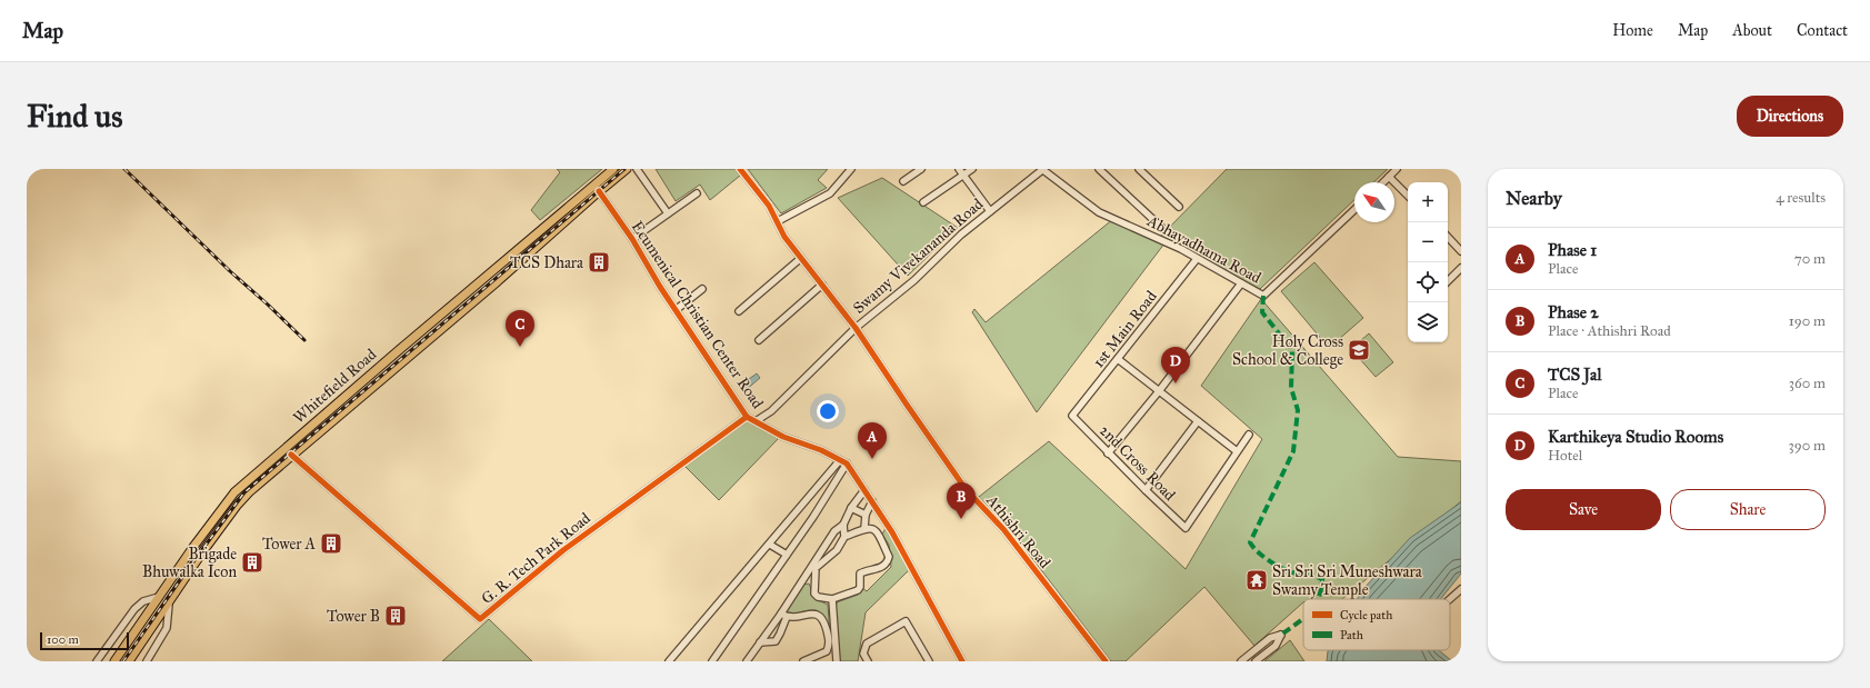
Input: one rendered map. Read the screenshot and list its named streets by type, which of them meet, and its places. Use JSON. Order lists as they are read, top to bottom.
{
  "streets": {
    "main road": ["Whitefield Road"],
    "street": [
      "Abhayadhama Road",
      "Swamy Vivekananda Road",
      "Ecumenical Christian Center Road",
      "1st Main Road",
      "2nd Cross Road",
      "Athishri Road",
      "G. R. Tech Park Road"
    ]
  },
  "crossings": [
    ["Abhayadhama Road", "Swamy Vivekananda Road"],
    ["Abhayadhama Road", "1st Main Road"],
    ["Swamy Vivekananda Road", "Ecumenical Christian Center Road"],
    ["Swamy Vivekananda Road", "Athishri Road"],
    ["Ecumenical Christian Center Road", "Whitefield Road"],
    ["Ecumenical Christian Center Road", "G. R. Tech Park Road"],
    ["1st Main Road", "2nd Cross Road"],
    ["Whitefield Road", "G. R. Tech Park Road"]
  ],
  "places": {
    "building": [
      "TCS Dhara",
      "Tower A",
      "Brigade Bhuwalka Icon",
      "Tower B"
    ],
    "school or university": ["Holy Cross School & College"],
    "temple": ["Sri Sri Sri Muneshwara Swamy Temple"]
  },
  "legend": ["Cycle path", "Path"],
  "scale_bar": "100 m",
  "north": "top left",
  "page": {
    "header": "Map",
    "nav": [
      "Home",
      "Map",
      "About",
      "Contact"
    ],
    "buttons": [
      "Directions",
      ["Save", "Share"]
    ],
    "title": "Find us",
    "heading": ["Nearby", "4 results"],
    "map_buttons": ["+", "−"],
    "list": [
      {
        "mark": "A",
        "name": "Phase 1",
        "note": "Place",
        "value": "70 m"
      },
      {
        "mark": "B",
        "name": "Phase 2",
        "note": "Place · Athishri Road",
        "value": "190 m"
      },
      {
        "mark": "C",
        "name": "TCS Jal",
        "note": "Place",
        "value": "360 m"
      },
      {
        "mark": "D",
        "name": "Karthikeya Studio Rooms",
        "note": "Hotel",
        "value": "390 m"
      }
    ],
    "pins": [
      "C",
      "D",
      "A",
      "B"
    ],
    "scale": "100 m"
  }
}
